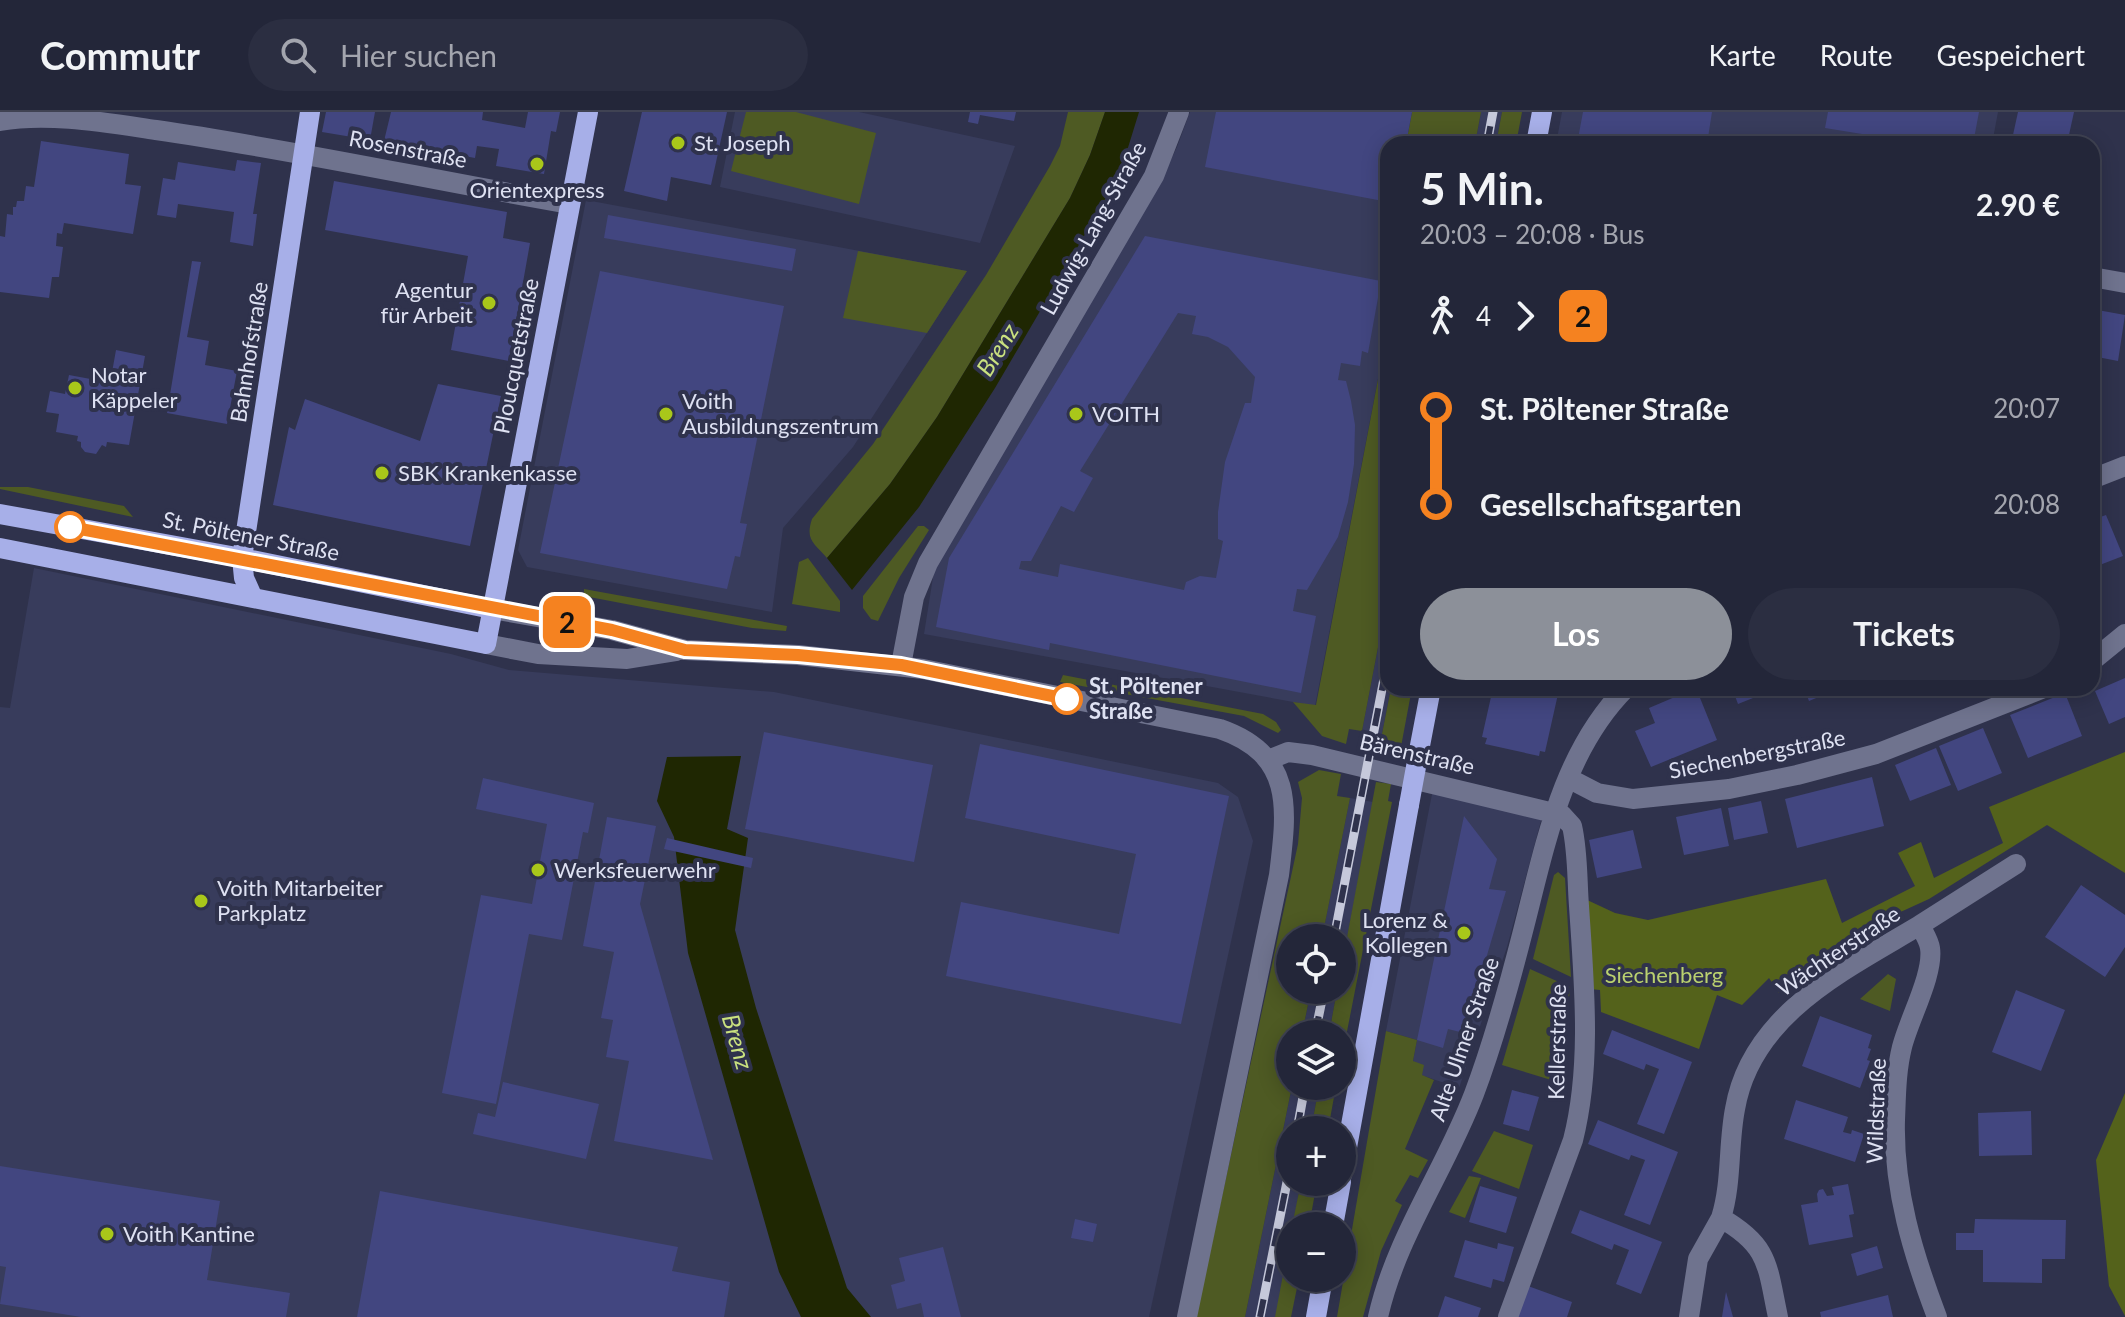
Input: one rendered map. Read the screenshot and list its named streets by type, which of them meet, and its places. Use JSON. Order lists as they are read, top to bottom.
{
  "streets": {
    "main road": ["Bahnhofstraße", "Ploucquetstraße", "St. Pöltener Straße"],
    "street": [
      "Rosenstraße",
      "Ludwig-Lang-Straße",
      "Bärenstraße",
      "Siechenbergstraße",
      "Wächterstraße",
      "Alte Ulmer Straße",
      "Kellerstraße",
      "Wildstraße"
    ]
  },
  "crossings": [
    ["Rosenstraße", "Bahnhofstraße"],
    ["Rosenstraße", "Ploucquetstraße"],
    ["Ludwig-Lang-Straße", "St. Pöltener Straße"],
    ["Bahnhofstraße", "St. Pöltener Straße"],
    ["Ploucquetstraße", "St. Pöltener Straße"],
    ["St. Pöltener Straße", "Bärenstraße"],
    ["Bärenstraße", "Alte Ulmer Straße"],
    ["Bärenstraße", "Kellerstraße"],
    ["Siechenbergstraße", "Alte Ulmer Straße"],
    ["Wächterstraße", "Wildstraße"],
    ["Alte Ulmer Straße", "Kellerstraße"]
  ],
  "water": ["Brenz"],
  "parks": ["Siechenberg"],
  "places": [
    "St. Joseph",
    "Orientexpress",
    "Agentur für Arbeit",
    "Notar Käppeler",
    "Voith Ausbildungszentrum",
    "VOITH",
    "SBK Krankenkasse",
    "St. Pöltener Straße",
    "Werksfeuerwehr",
    "Voith Mitarbeiter Parkplatz",
    "Lorenz & Kollegen",
    "Voith Kantine"
  ],
  "lines": ["bus line 2"],
  "page": {
    "header": "Commutr",
    "search": "Hier suchen",
    "nav": ["Karte", "Route", "Gespeichert"],
    "on_map": "2",
    "heading": ["5 Min.", "20:03 – 20:08 · Bus", "2.90 €"],
    "legs": ["4", "2"],
    "list": [
      {
        "name": "St. Pöltener Straße",
        "value": "20:07"
      },
      {
        "name": "Gesellschaftsgarten",
        "value": "20:08"
      }
    ],
    "buttons": ["Los", "Tickets"],
    "map_buttons": ["+", "−"]
  }
}
